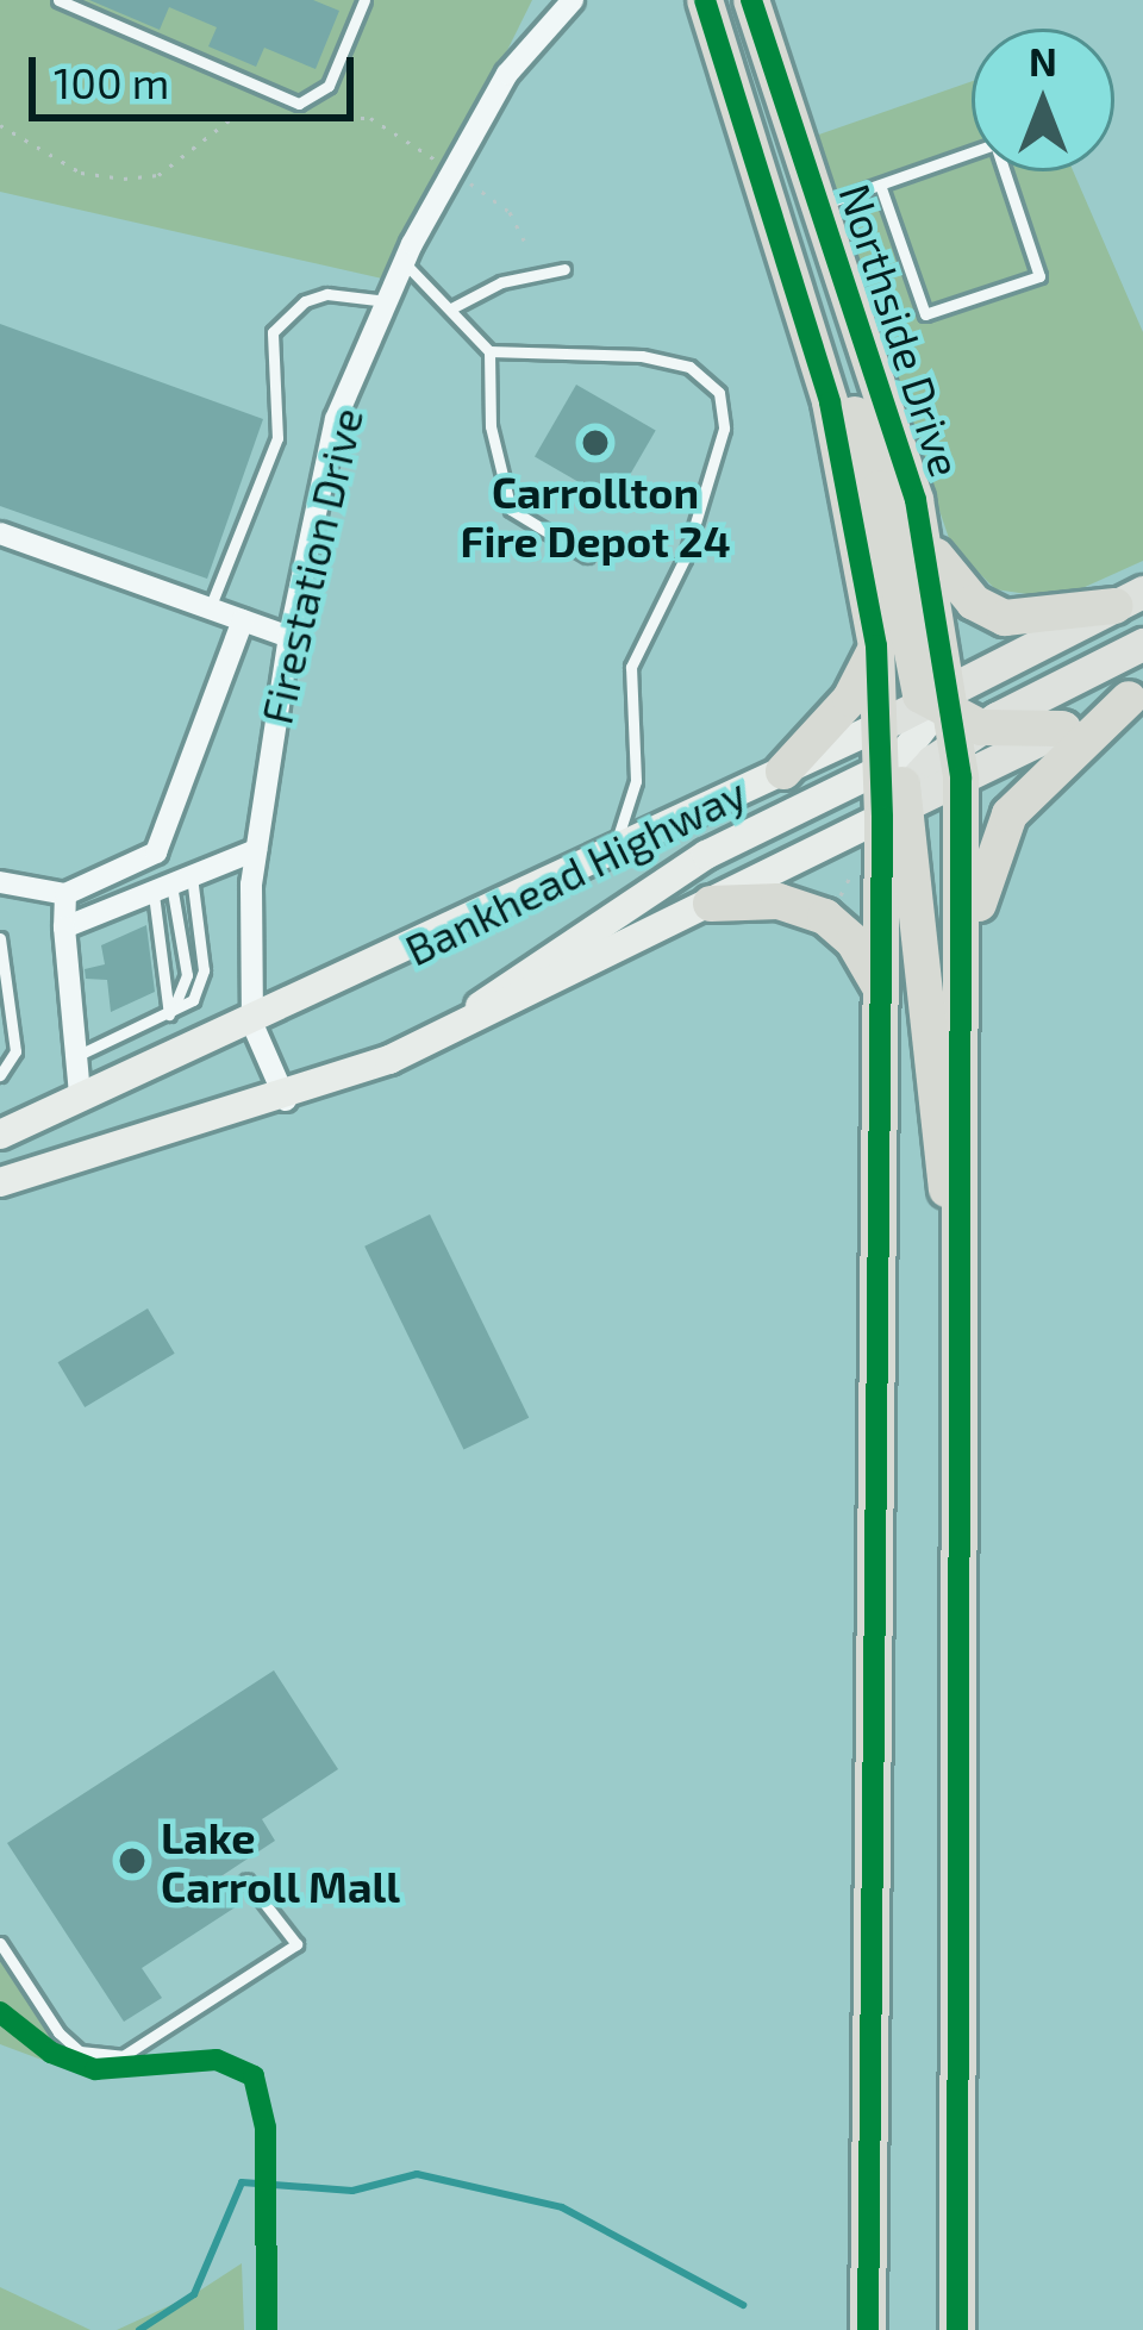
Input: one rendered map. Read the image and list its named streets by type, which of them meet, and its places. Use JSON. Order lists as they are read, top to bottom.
{
  "streets": {
    "highway": ["Northside Drive"],
    "main road": ["Bankhead Highway"],
    "street": ["Firestation Drive"]
  },
  "crossings": [
    ["Northside Drive", "Bankhead Highway"],
    ["Firestation Drive", "Bankhead Highway"]
  ],
  "places": ["Carrollton Fire Depot 24", "Lake Carroll Mall"],
  "scale_bar": "100 m",
  "north": "top"
}
